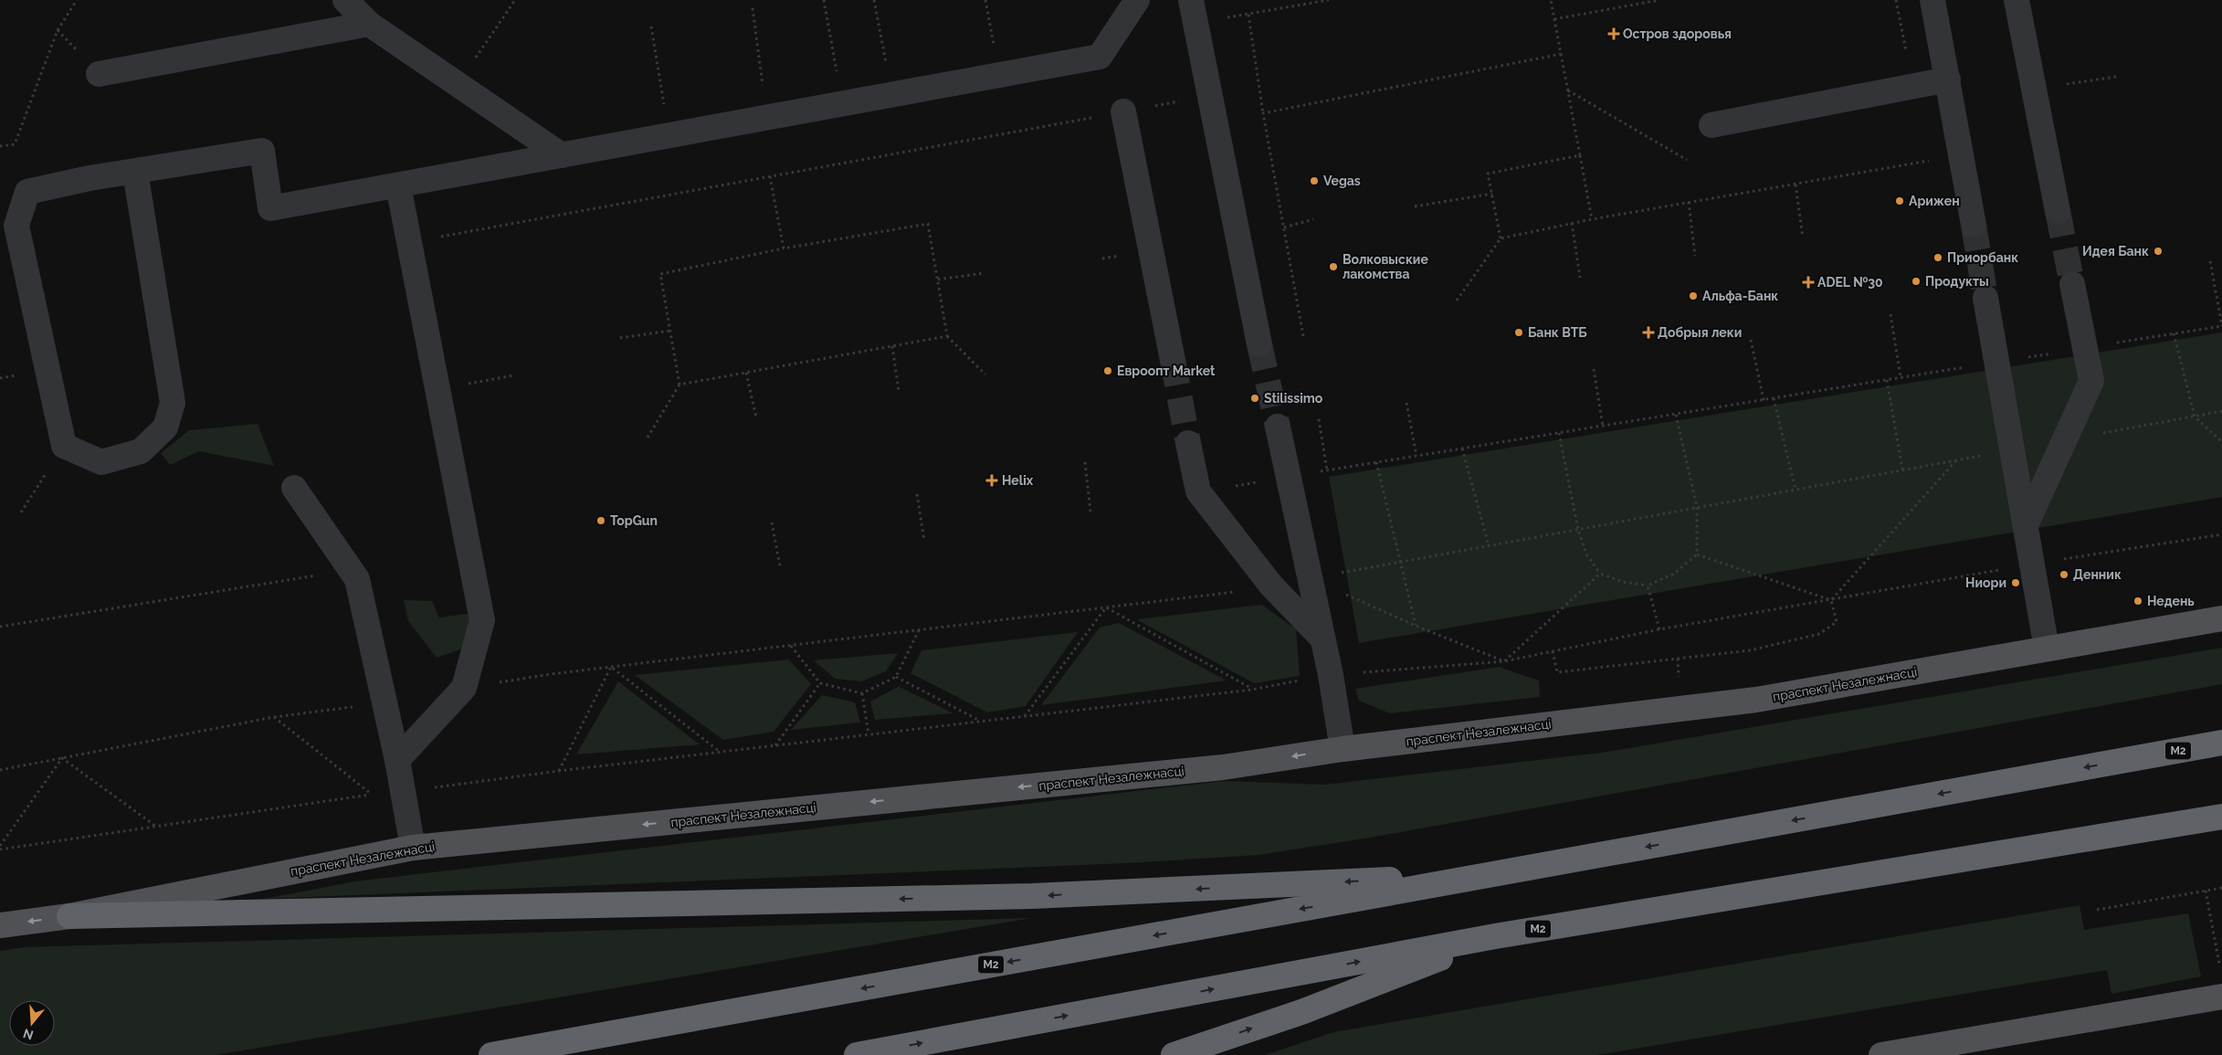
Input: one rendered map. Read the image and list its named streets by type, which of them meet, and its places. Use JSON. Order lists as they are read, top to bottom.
{
  "streets": {
    "highway": ["М2"],
    "main road": ["праспект Незалежнасці"]
  },
  "one_way": ["праспект Незалежнасці"],
  "places": {
    "health": [
      "Остров здоровья",
      "ADEL №30",
      "Добрыя леки",
      "Helix"
    ],
    "other": [
      "Vegas",
      "Арижен",
      "Идея Банк",
      "Приорбанк",
      "Волковыские лакомства",
      "Продукты",
      "Альфа-Банк",
      "Банк ВТБ",
      "Евроопт Market",
      "Stilissimo",
      "TopGun",
      "Денник",
      "Ниори",
      "Недень"
    ]
  },
  "north": "bottom"
}
